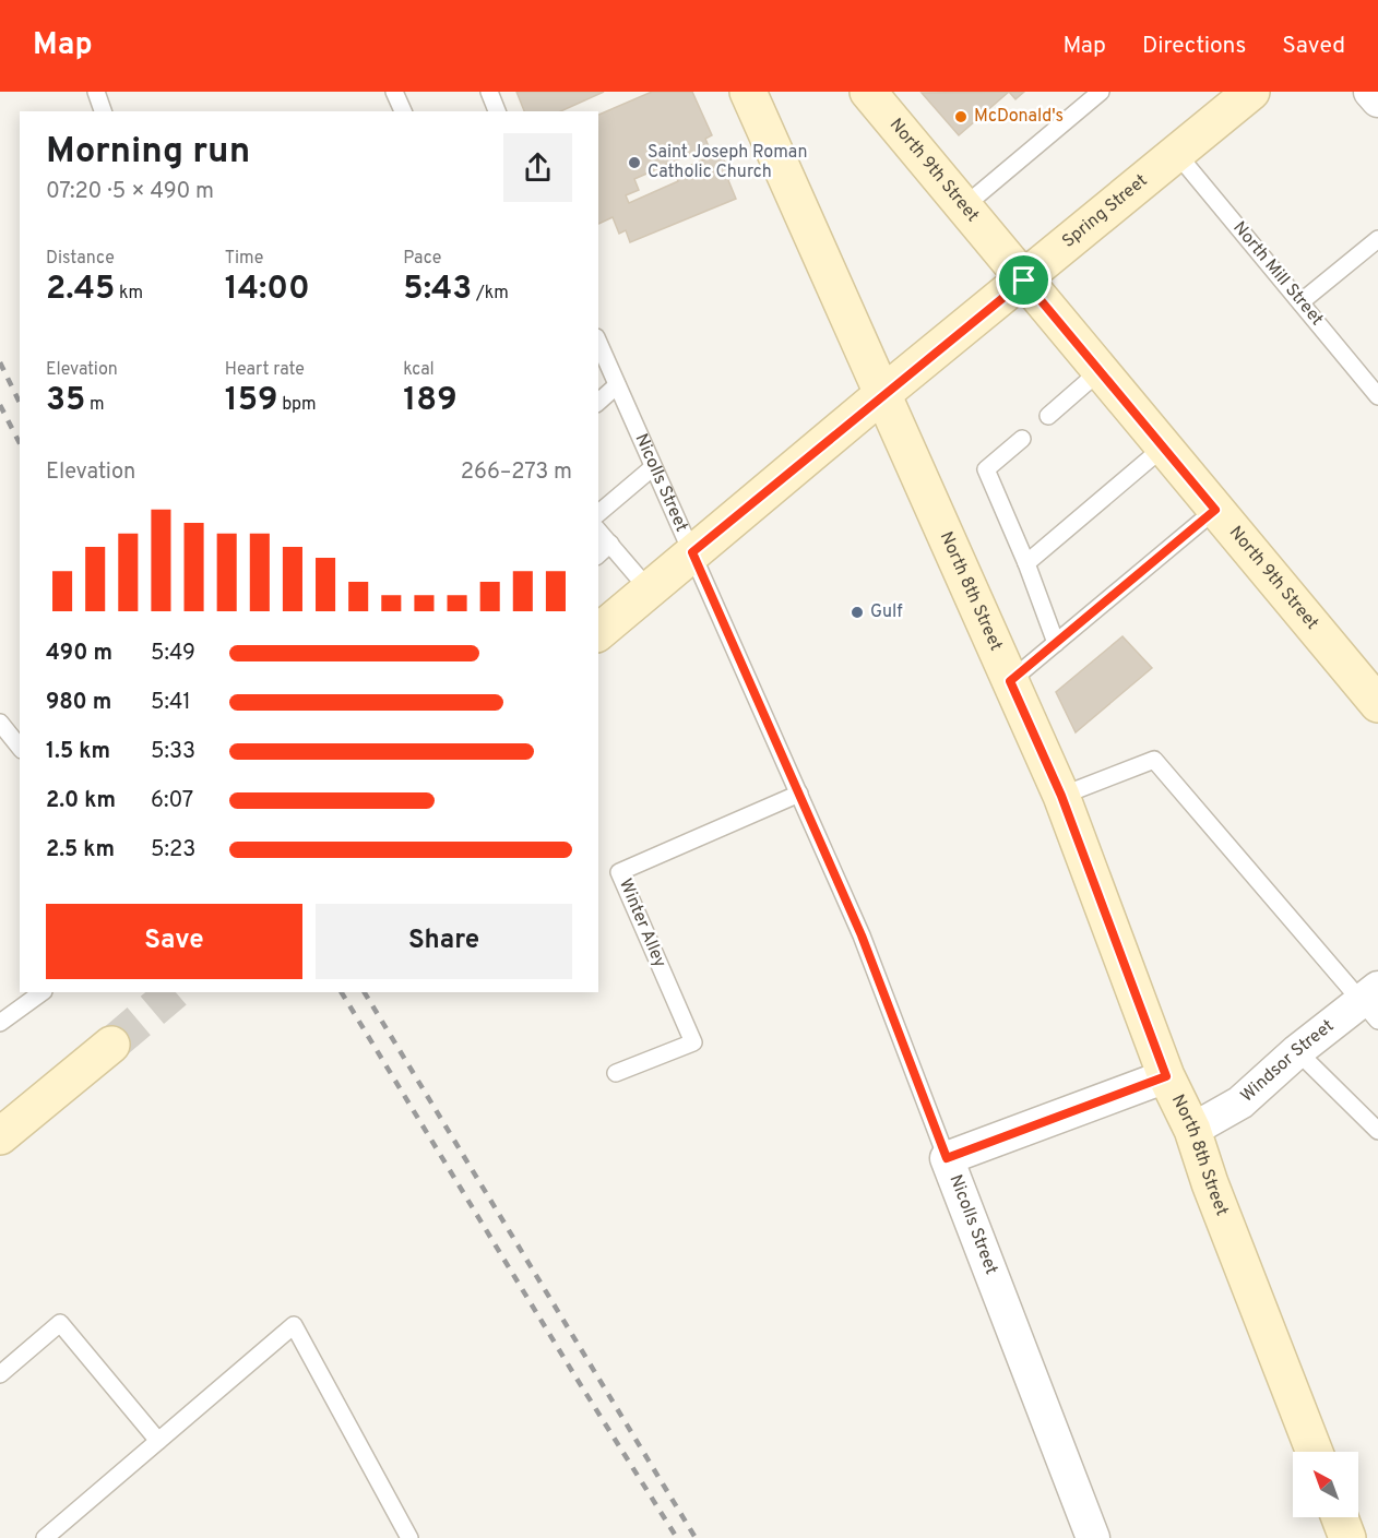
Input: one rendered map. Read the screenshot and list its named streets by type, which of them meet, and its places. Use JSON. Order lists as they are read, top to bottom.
{
  "streets": {
    "main road": ["North 9th Street", "Spring Street", "North 8th Street"],
    "street": ["Nicolls Street", "Windsor Street"],
    "lane": ["North Mill Street", "Winter Alley"]
  },
  "crossings": [
    ["North 9th Street", "Spring Street"],
    ["Spring Street", "North Mill Street"],
    ["Spring Street", "Nicolls Street"],
    ["Spring Street", "North 8th Street"],
    ["Nicolls Street", "Winter Alley"],
    ["North 8th Street", "Windsor Street"]
  ],
  "places": ["McDonald's", "Saint Joseph Roman Catholic Church", "Gulf"],
  "north": "top left",
  "page": {
    "header": "Map",
    "nav": ["Map", "Directions", "Saved"],
    "heading": ["Morning run", "07:20 · 5 × 490 m"],
    "stats": [
      ["Distance", "2.45 km"],
      ["Time", "14:00"],
      ["Pace", "5:43 /km"],
      ["Elevation", "35 m"],
      ["Heart rate", "159 bpm"],
      ["kcal", "189"]
    ],
    "chart": ["Elevation", "266–273 m"],
    "list": [
      {
        "name": "490 m",
        "note": "5:49"
      },
      {
        "name": "980 m",
        "note": "5:41"
      },
      {
        "name": "1.5 km",
        "note": "5:33"
      },
      {
        "name": "2.0 km",
        "note": "6:07"
      },
      {
        "name": "2.5 km",
        "note": "5:23"
      }
    ],
    "buttons": ["Save", "Share"]
  }
}
